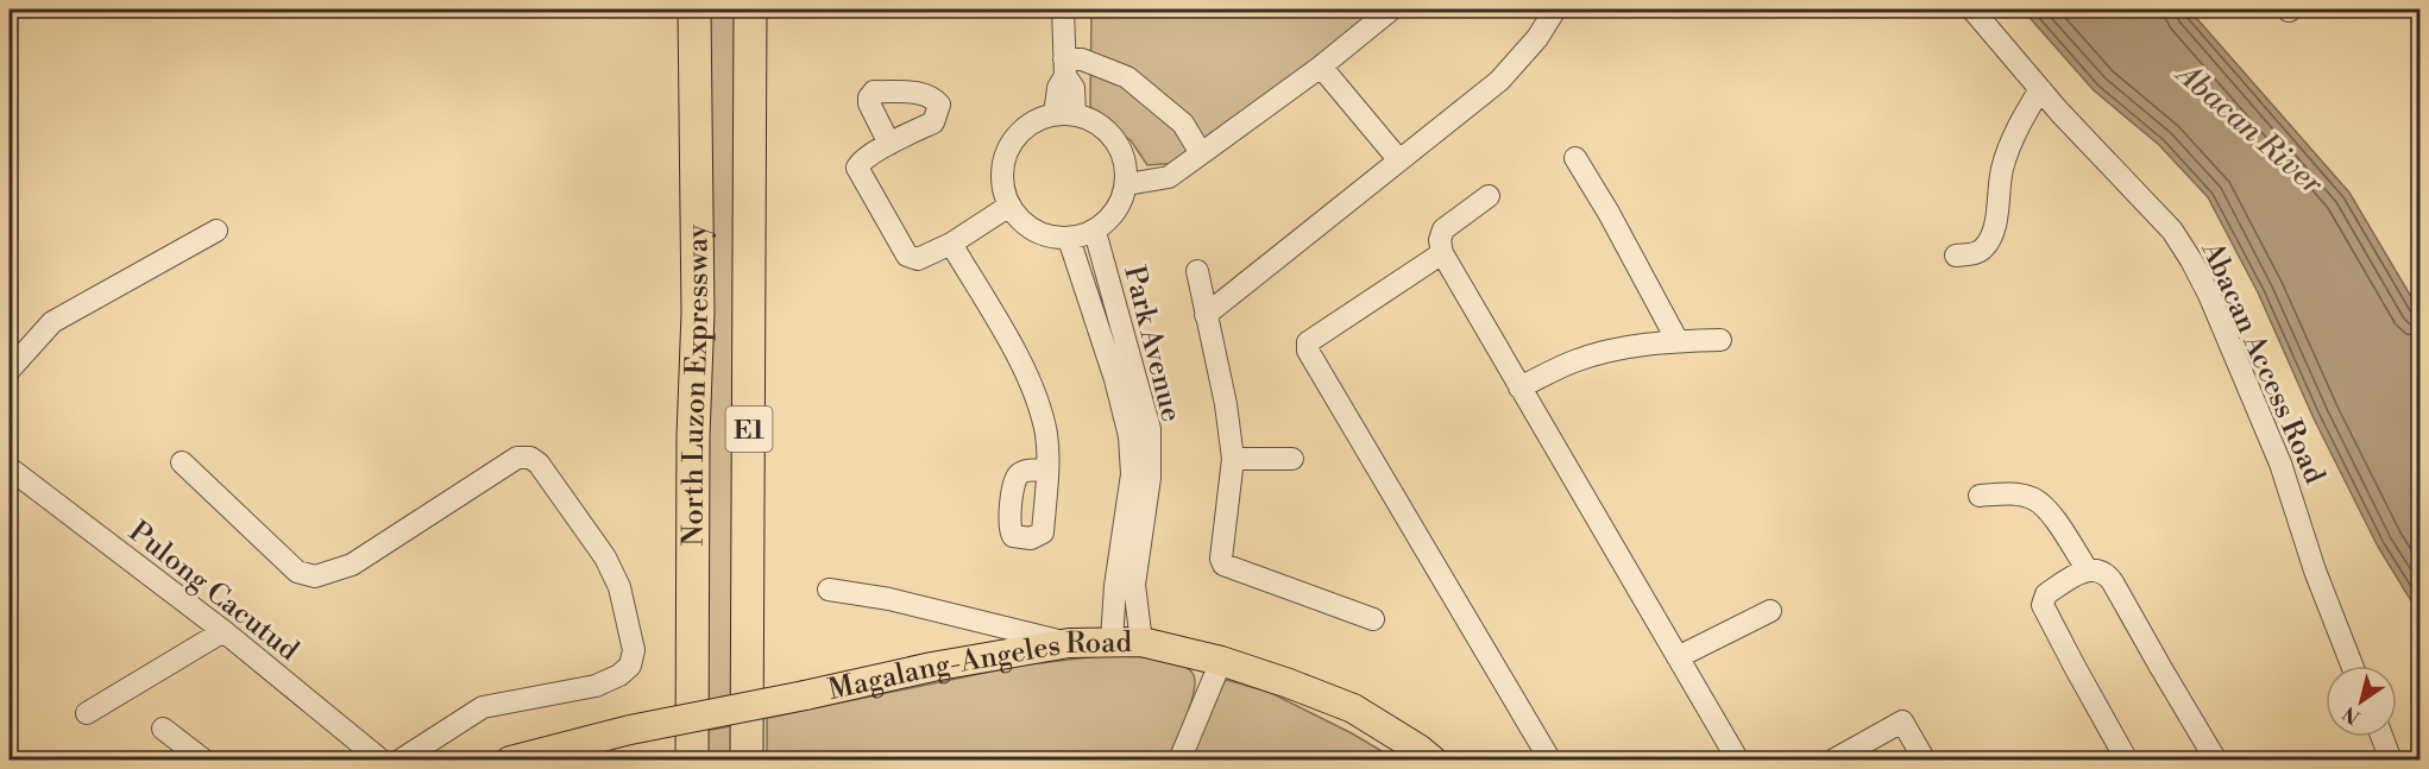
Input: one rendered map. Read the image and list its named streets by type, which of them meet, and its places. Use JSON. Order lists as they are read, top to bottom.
{
  "streets": {
    "highway": ["North Luzon Expressway", "E1"],
    "main road": ["Magalang-Angeles Road"],
    "street": ["Park Avenue", "Abacan Access Road", "Pulong Cacutud"]
  },
  "crossings": [
    ["Park Avenue", "Magalang-Angeles Road"]
  ],
  "water": ["Abacan River"],
  "north": "bottom left"
}
